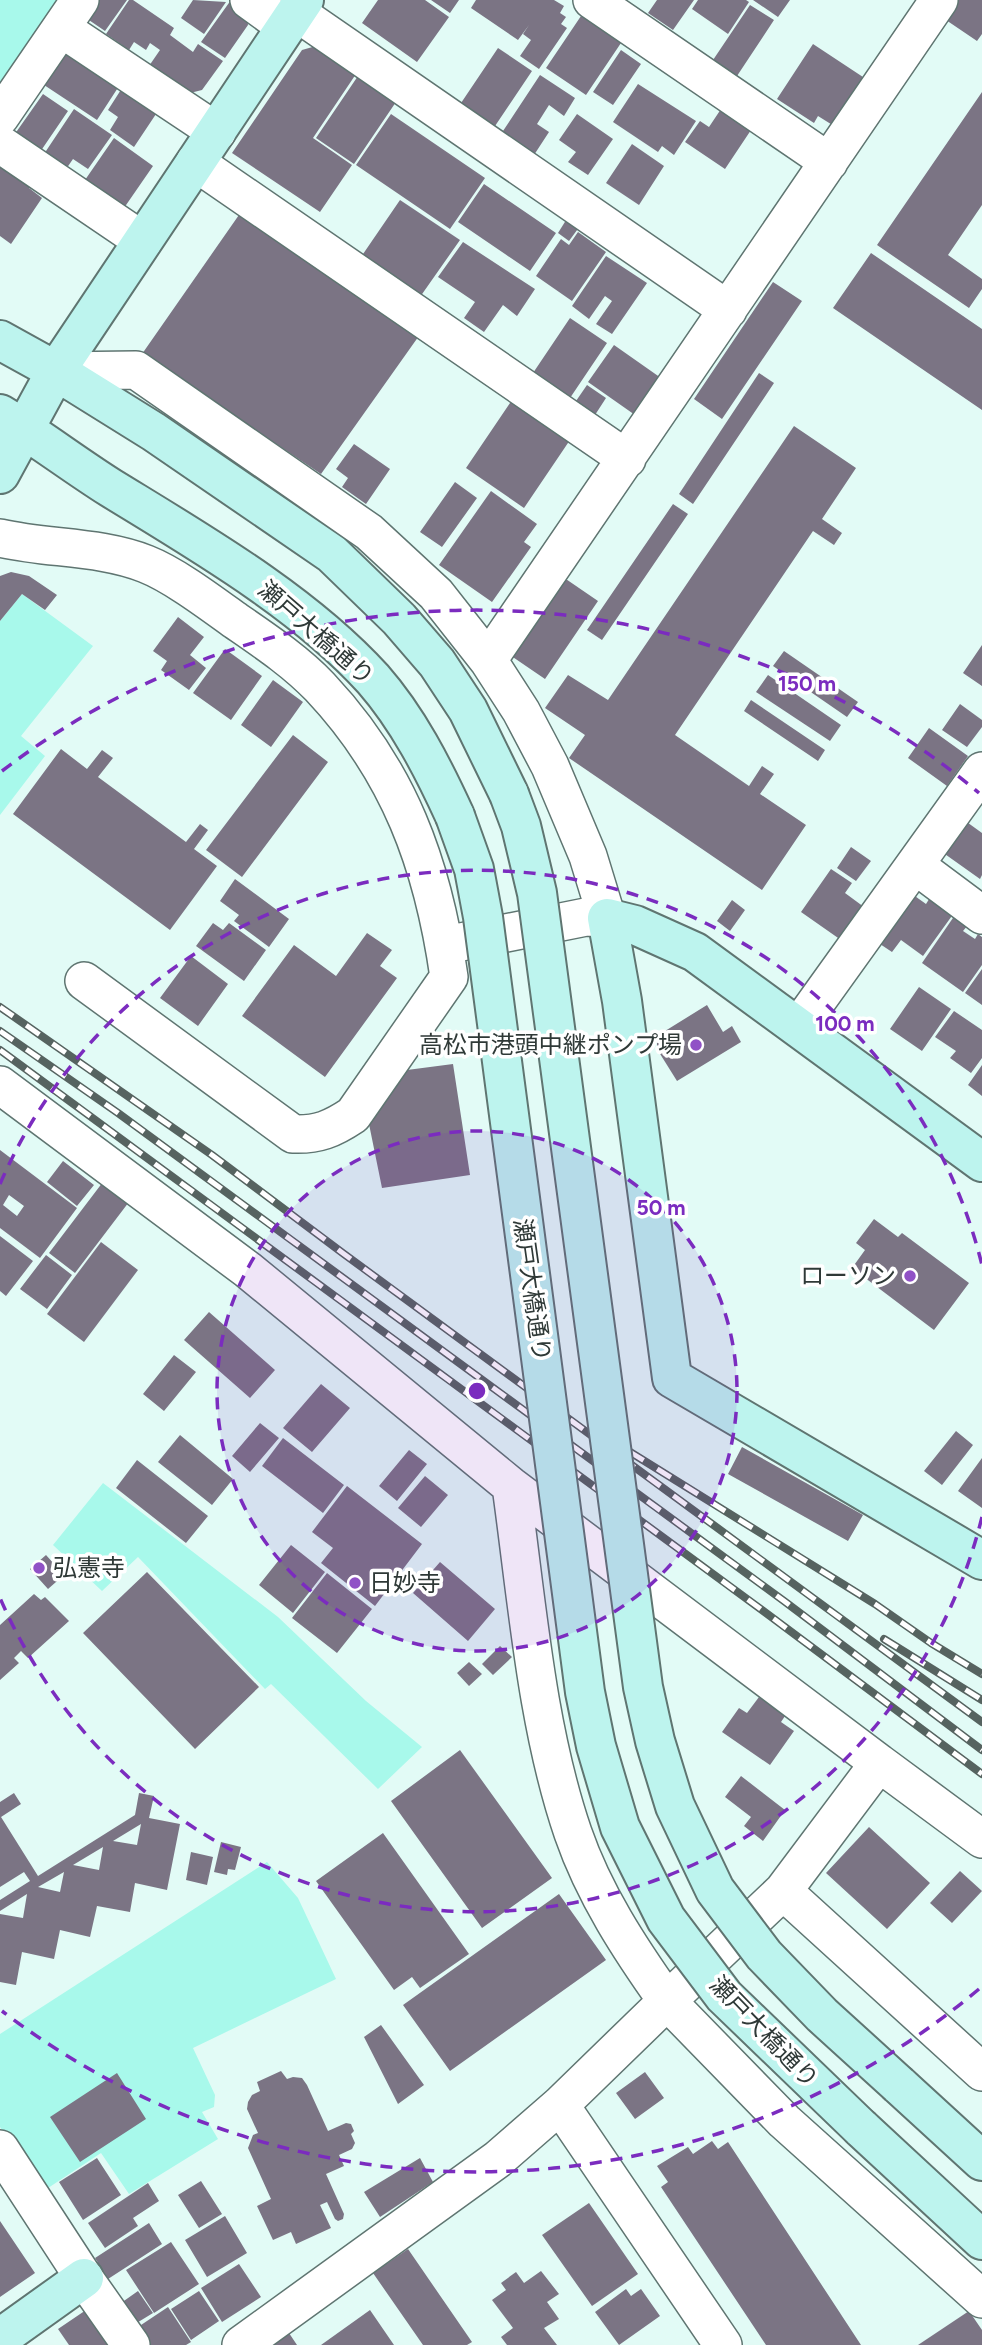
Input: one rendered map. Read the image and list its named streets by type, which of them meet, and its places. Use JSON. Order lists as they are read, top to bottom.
{
  "streets": {
    "street": ["瀬戸大橋通り"]
  },
  "places": [
    "高松市港頭中継ポンプ場",
    "ローソン",
    "弘憲寺",
    "日妙寺"
  ],
  "rings": ["150 m", "100 m", "50 m"]
}
